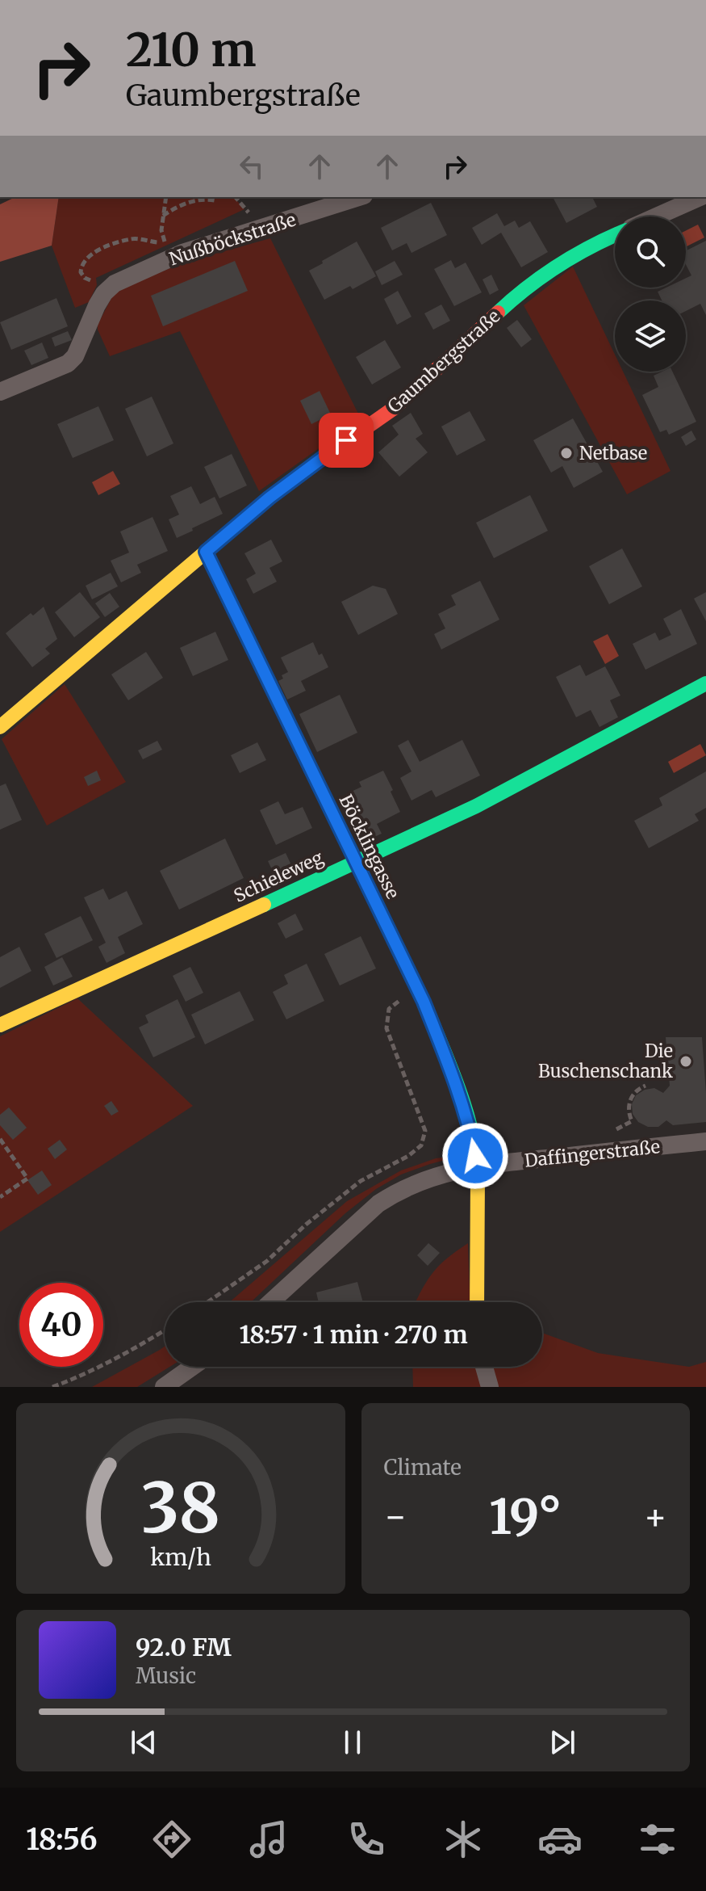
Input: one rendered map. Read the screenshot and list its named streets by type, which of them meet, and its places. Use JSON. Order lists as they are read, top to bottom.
{
  "streets": {
    "street": [
      "Nußböckstraße",
      "Gaumbergstraße",
      "Böcklingasse",
      "Schieleweg",
      "Daffingerstraße"
    ]
  },
  "crossings": [
    ["Gaumbergstraße", "Böcklingasse"],
    ["Böcklingasse", "Schieleweg"],
    ["Böcklingasse", "Daffingerstraße"]
  ],
  "places": ["Netbase", "Die Buschenschank"],
  "page": {
    "turn": ["210 m", "Gaumbergstraße"],
    "limit": "40",
    "trip": "18:57 · 1 min · 270 m",
    "tile": "Climate",
    "heat": ["−", "19°", "+"],
    "song": ["92.0 FM", "Music"],
    "tabs": "18:56",
    "gauge": ["38", "km/h"]
  }
}
